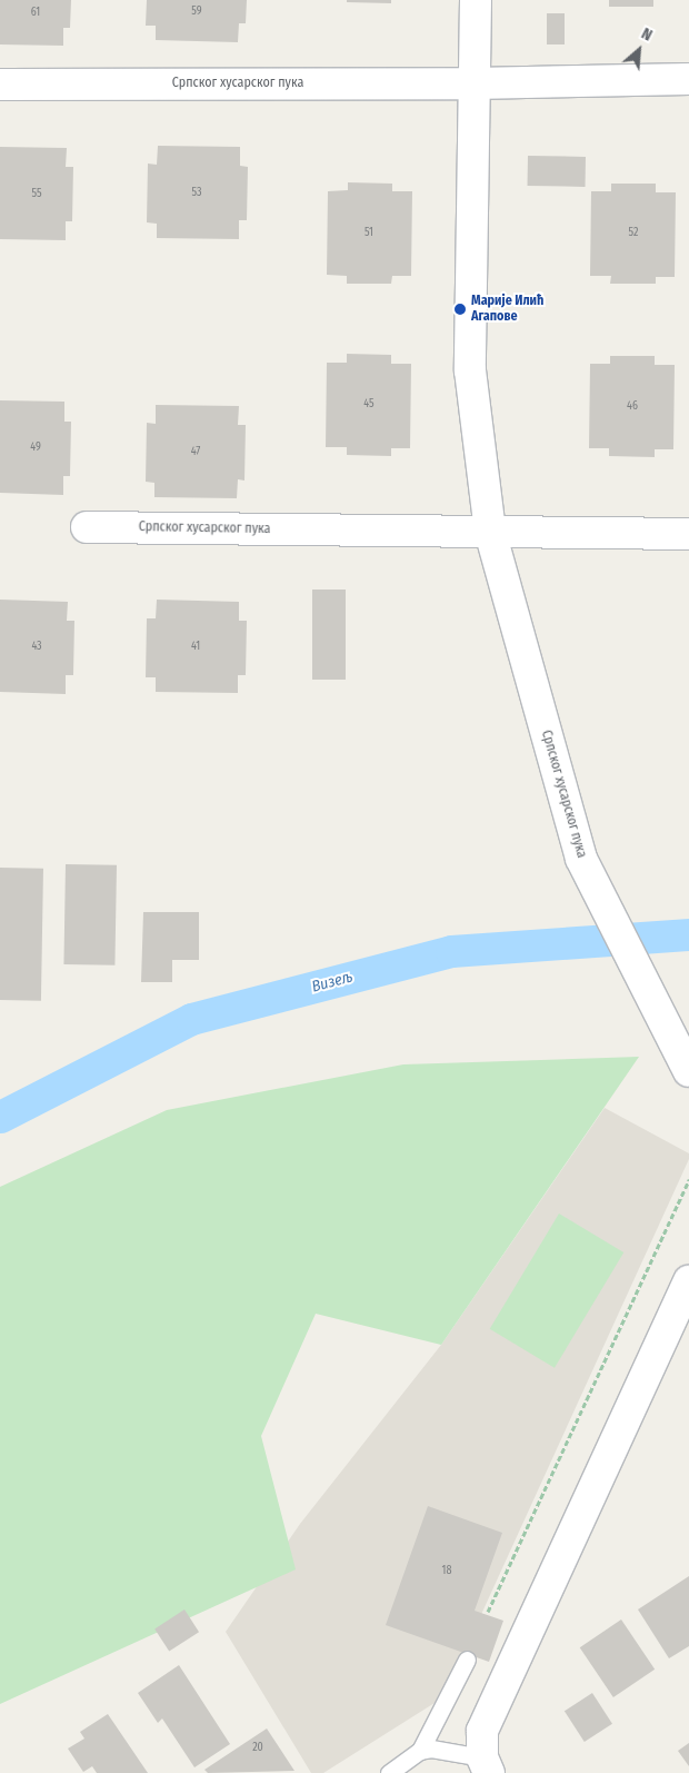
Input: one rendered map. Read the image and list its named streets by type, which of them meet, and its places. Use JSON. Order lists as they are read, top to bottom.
{
  "streets": {
    "street": ["Српског хусарског пука"]
  },
  "water": ["Визељ"],
  "places": ["Марије Илић Агапове"],
  "house_numbers": [
    "59",
    "61",
    "53",
    "55",
    "51",
    "52",
    "45",
    "46",
    "49",
    "47",
    "43",
    "41",
    "18",
    "20"
  ],
  "north": "top right"
}
